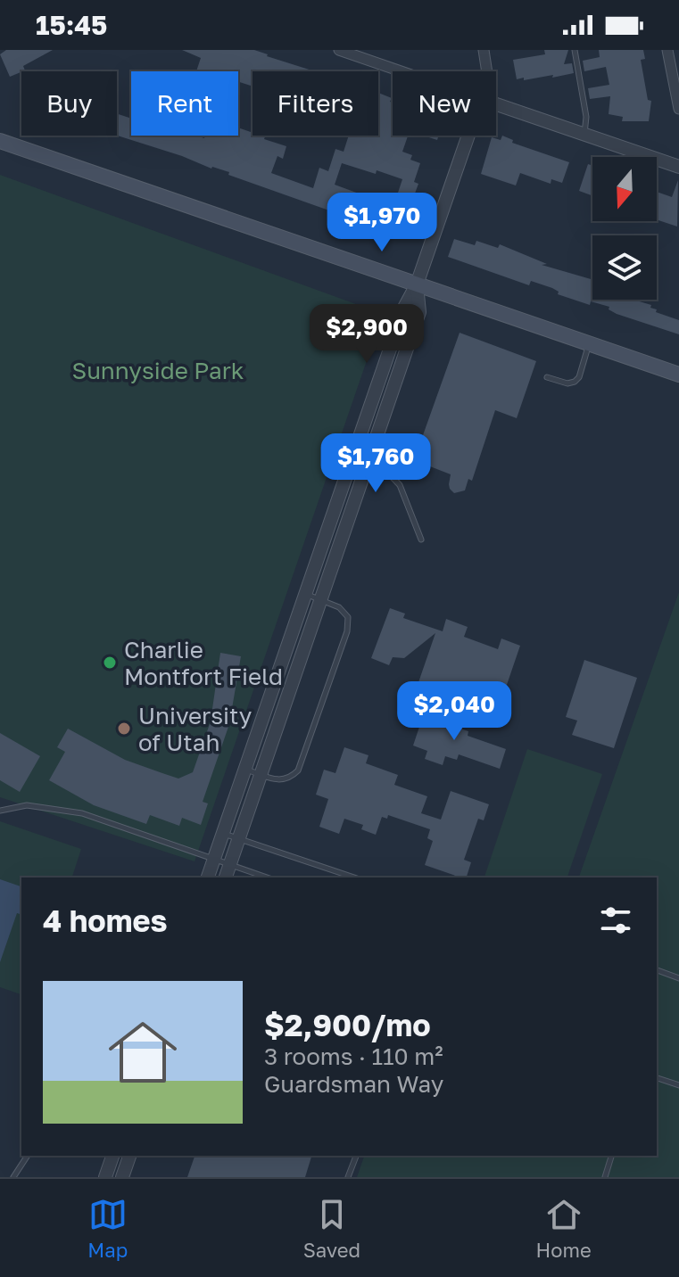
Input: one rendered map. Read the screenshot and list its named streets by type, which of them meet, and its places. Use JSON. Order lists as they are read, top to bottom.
{
  "parks": ["Sunnyside Park"],
  "places": ["Charlie Montfort Field", "University of Utah"],
  "north": "bottom",
  "page": {
    "status": "15:45",
    "chip": [
      "Buy",
      "Rent",
      "Filters",
      "New"
    ],
    "price": [
      "$1,970",
      "$2,900",
      "$1,760",
      "$2,040"
    ],
    "heading": "4 homes",
    "list": [
      {
        "name": "$2,900/mo",
        "note": "3 rooms · 110 m² · Guardsman Way"
      }
    ],
    "tabs": ["Map", "Saved", "Home"]
  }
}
